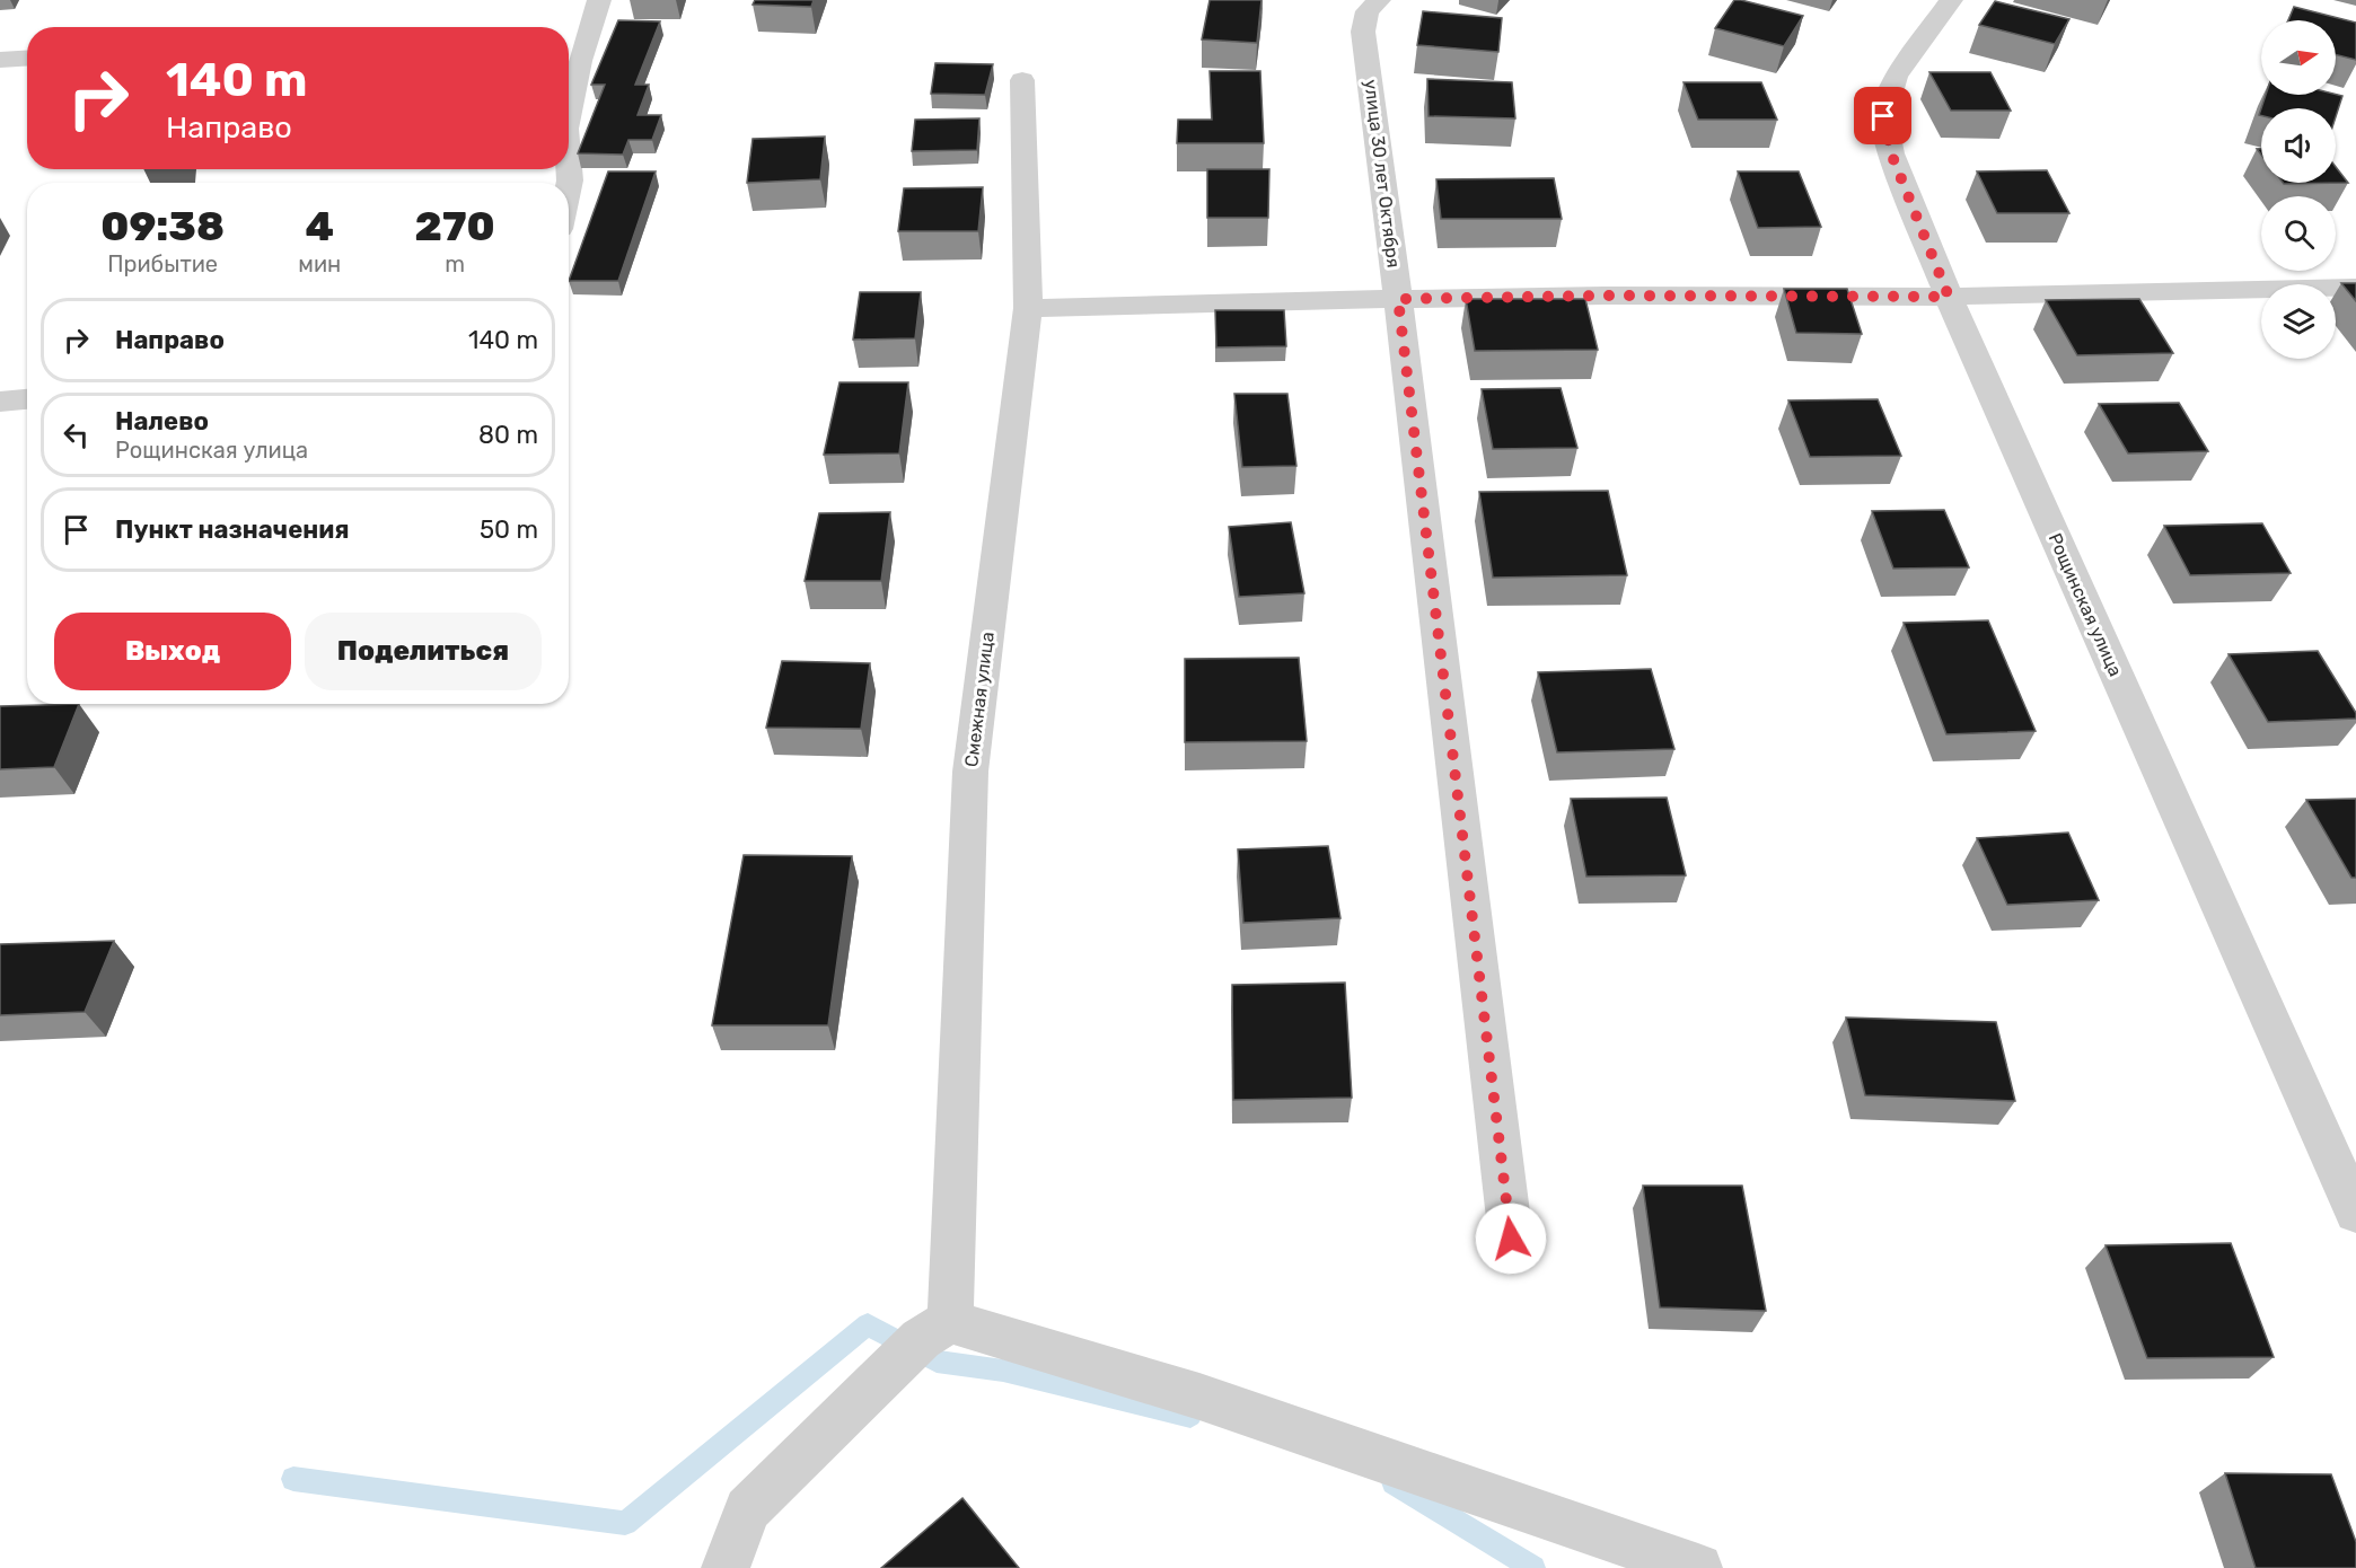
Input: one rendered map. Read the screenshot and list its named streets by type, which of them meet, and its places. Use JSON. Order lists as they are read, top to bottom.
{
  "streets": {
    "street": ["улица 30 лет Октября", "Рощинская улица", "Смежная улица"]
  },
  "north": "right",
  "page": {
    "turn": ["140 m", "Направо"],
    "eta": [
      "09:38",
      "Прибытие",
      "4",
      "мин",
      "270",
      "m"
    ],
    "list": [
      {
        "name": "Направо",
        "value": "140 m"
      },
      {
        "name": "Налево",
        "note": "Рощинская улица",
        "value": "80 m"
      },
      {
        "name": "Пункт назначения",
        "value": "50 m"
      }
    ],
    "buttons": ["Выход", "Поделиться"]
  }
}
